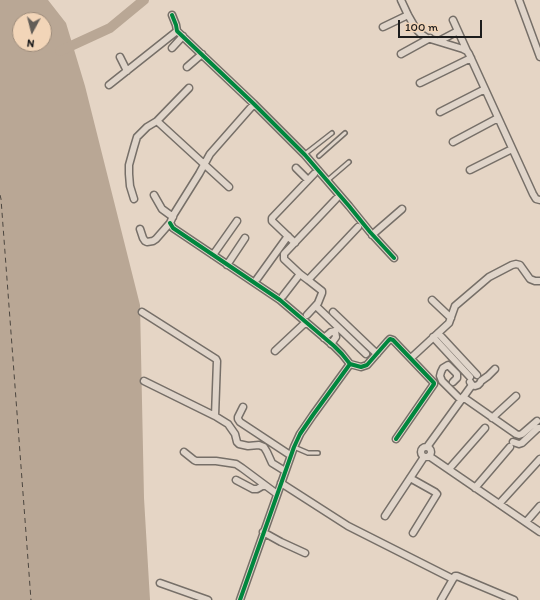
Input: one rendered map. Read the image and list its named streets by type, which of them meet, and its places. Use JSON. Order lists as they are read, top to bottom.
{
  "scale_bar": "100 m",
  "north": "bottom"
}
